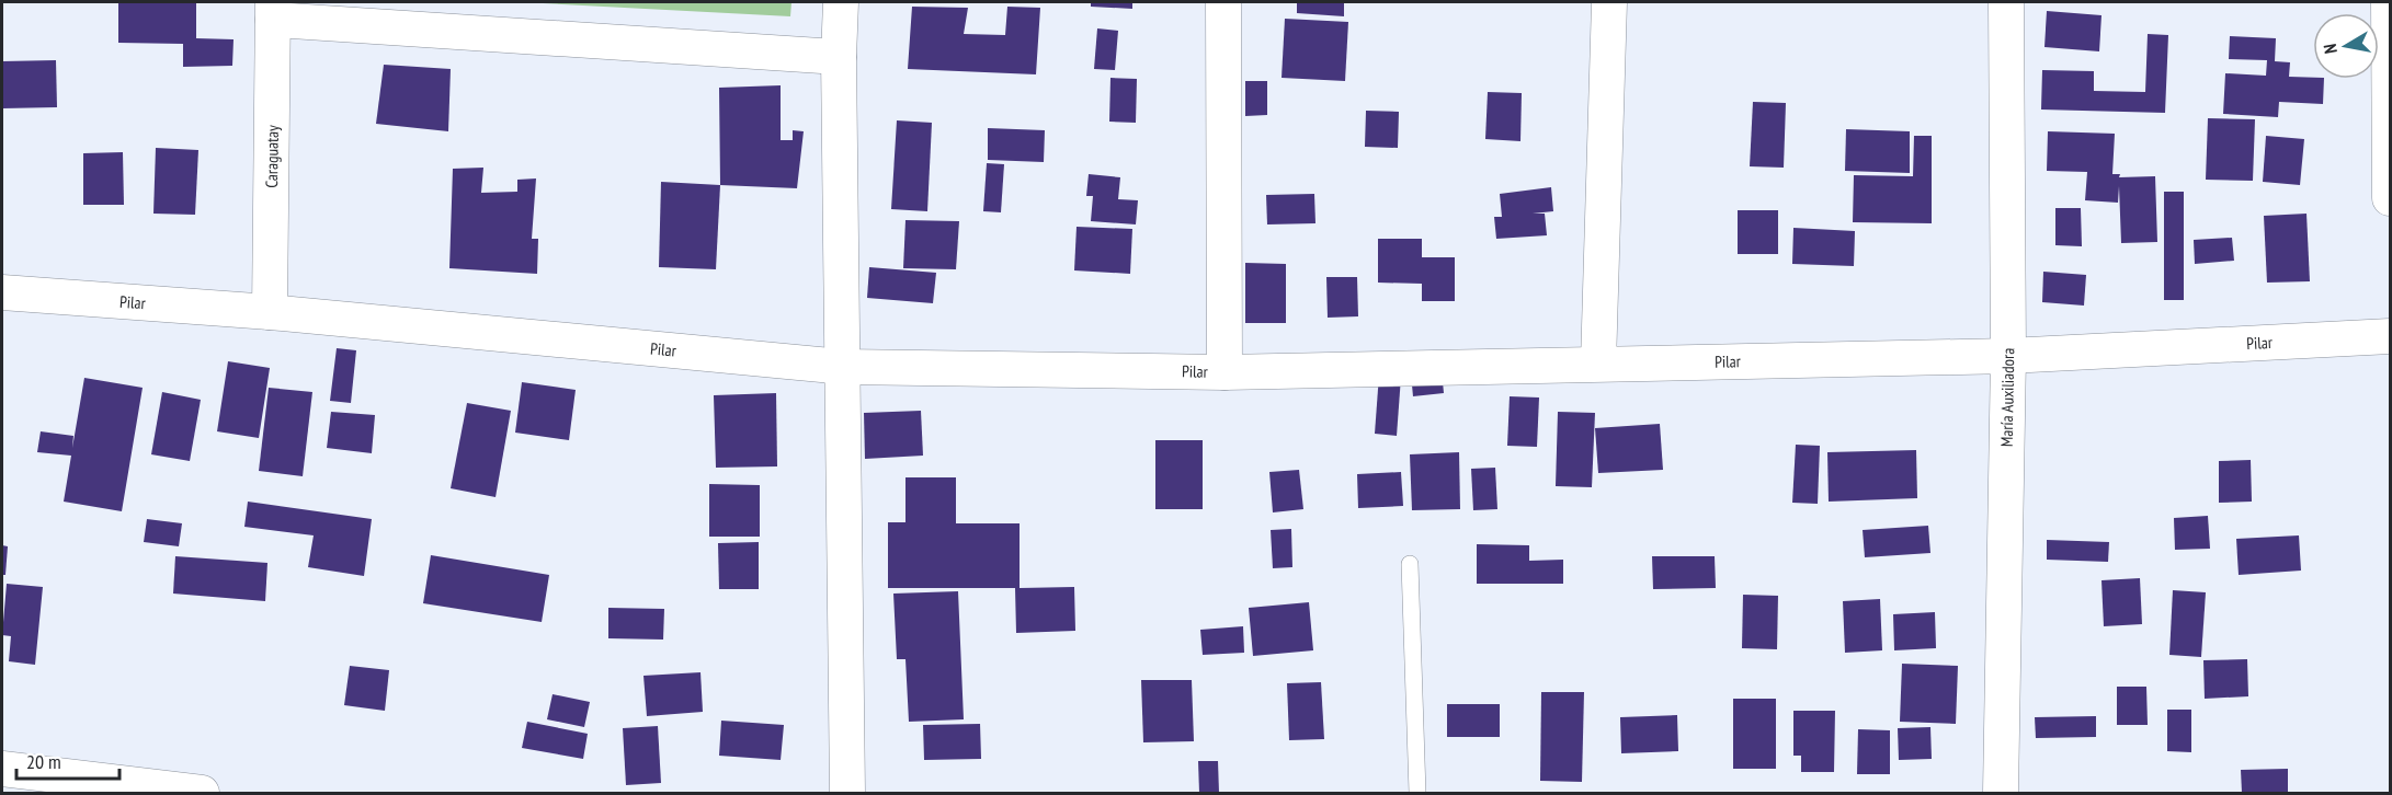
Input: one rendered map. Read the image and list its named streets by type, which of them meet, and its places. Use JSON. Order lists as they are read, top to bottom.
{
  "streets": {
    "street": ["Caraguatay", "Pilar", "María Auxiliadora"]
  },
  "crossings": [
    ["Caraguatay", "Pilar"],
    ["Pilar", "María Auxiliadora"]
  ],
  "scale_bar": "20 m",
  "north": "left"
}
